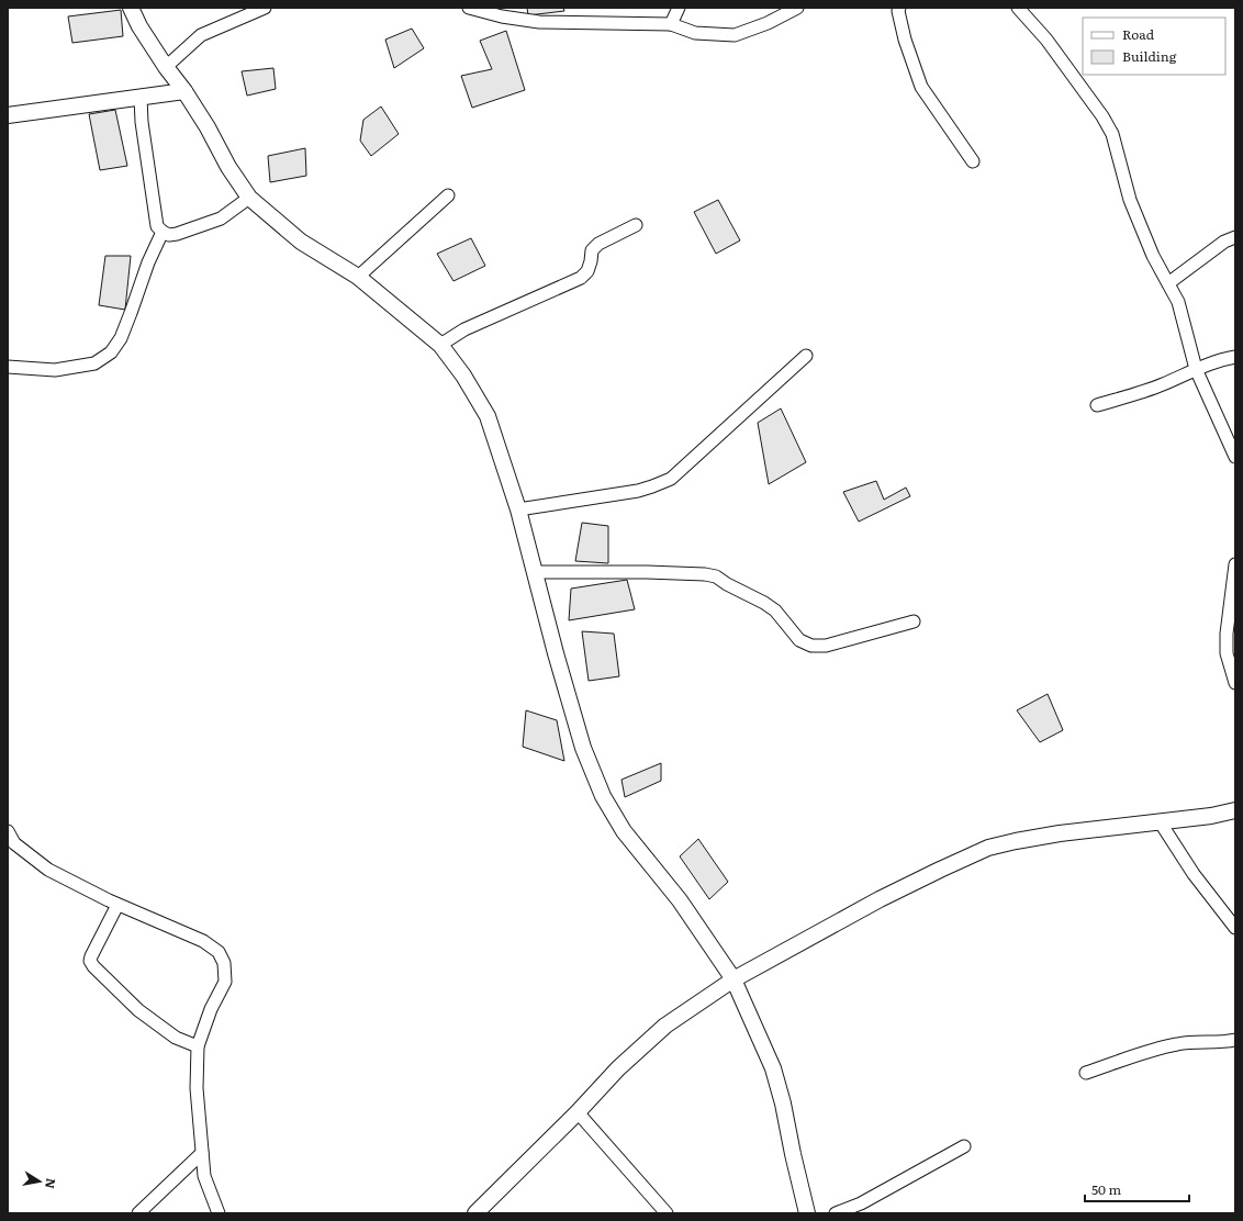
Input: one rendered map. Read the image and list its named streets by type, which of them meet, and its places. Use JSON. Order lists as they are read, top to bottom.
{
  "legend": ["Road", "Building"],
  "scale_bar": "50 m",
  "north": "right"
}
